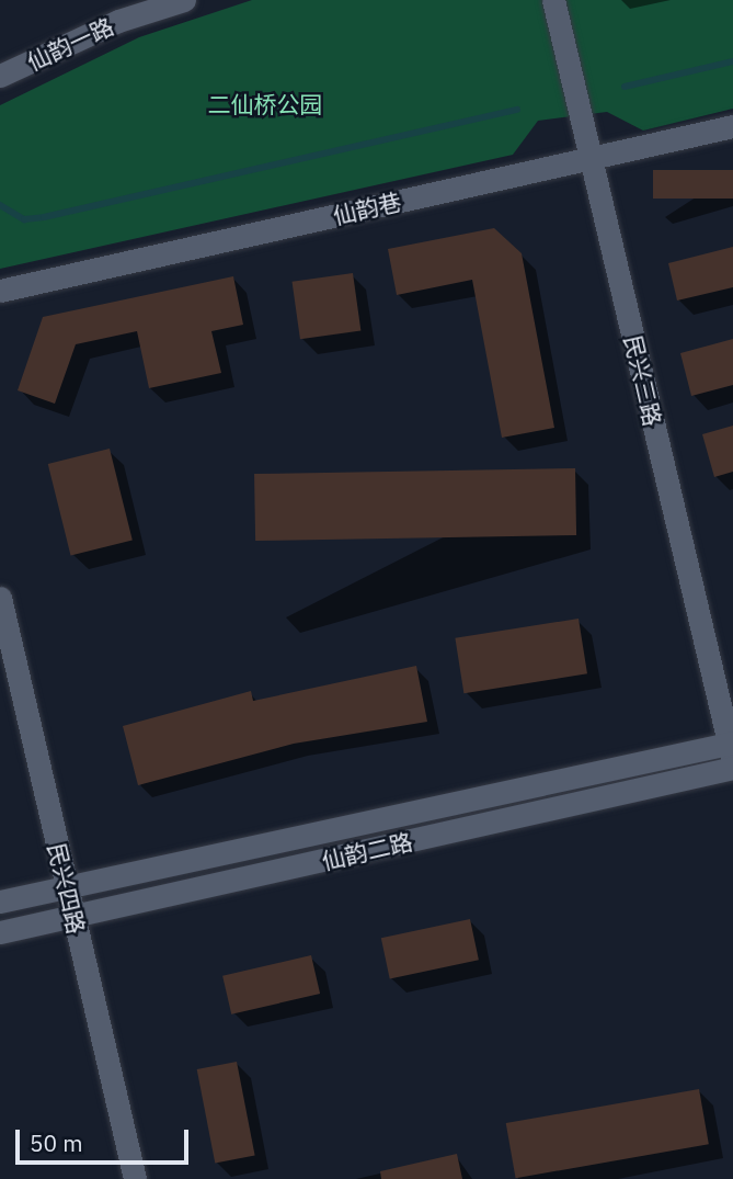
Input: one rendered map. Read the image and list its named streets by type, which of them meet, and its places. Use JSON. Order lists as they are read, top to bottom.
{
  "streets": {
    "street": [
      "仙韵一路",
      "仙韵巷",
      "民兴三路",
      "仙韵二路",
      "民兴四路"
    ]
  },
  "crossings": [
    ["仙韵巷", "民兴三路"],
    ["民兴三路", "仙韵二路"],
    ["仙韵二路", "民兴四路"]
  ],
  "parks": ["二仙桥公园"],
  "scale_bar": "50 m"
}
